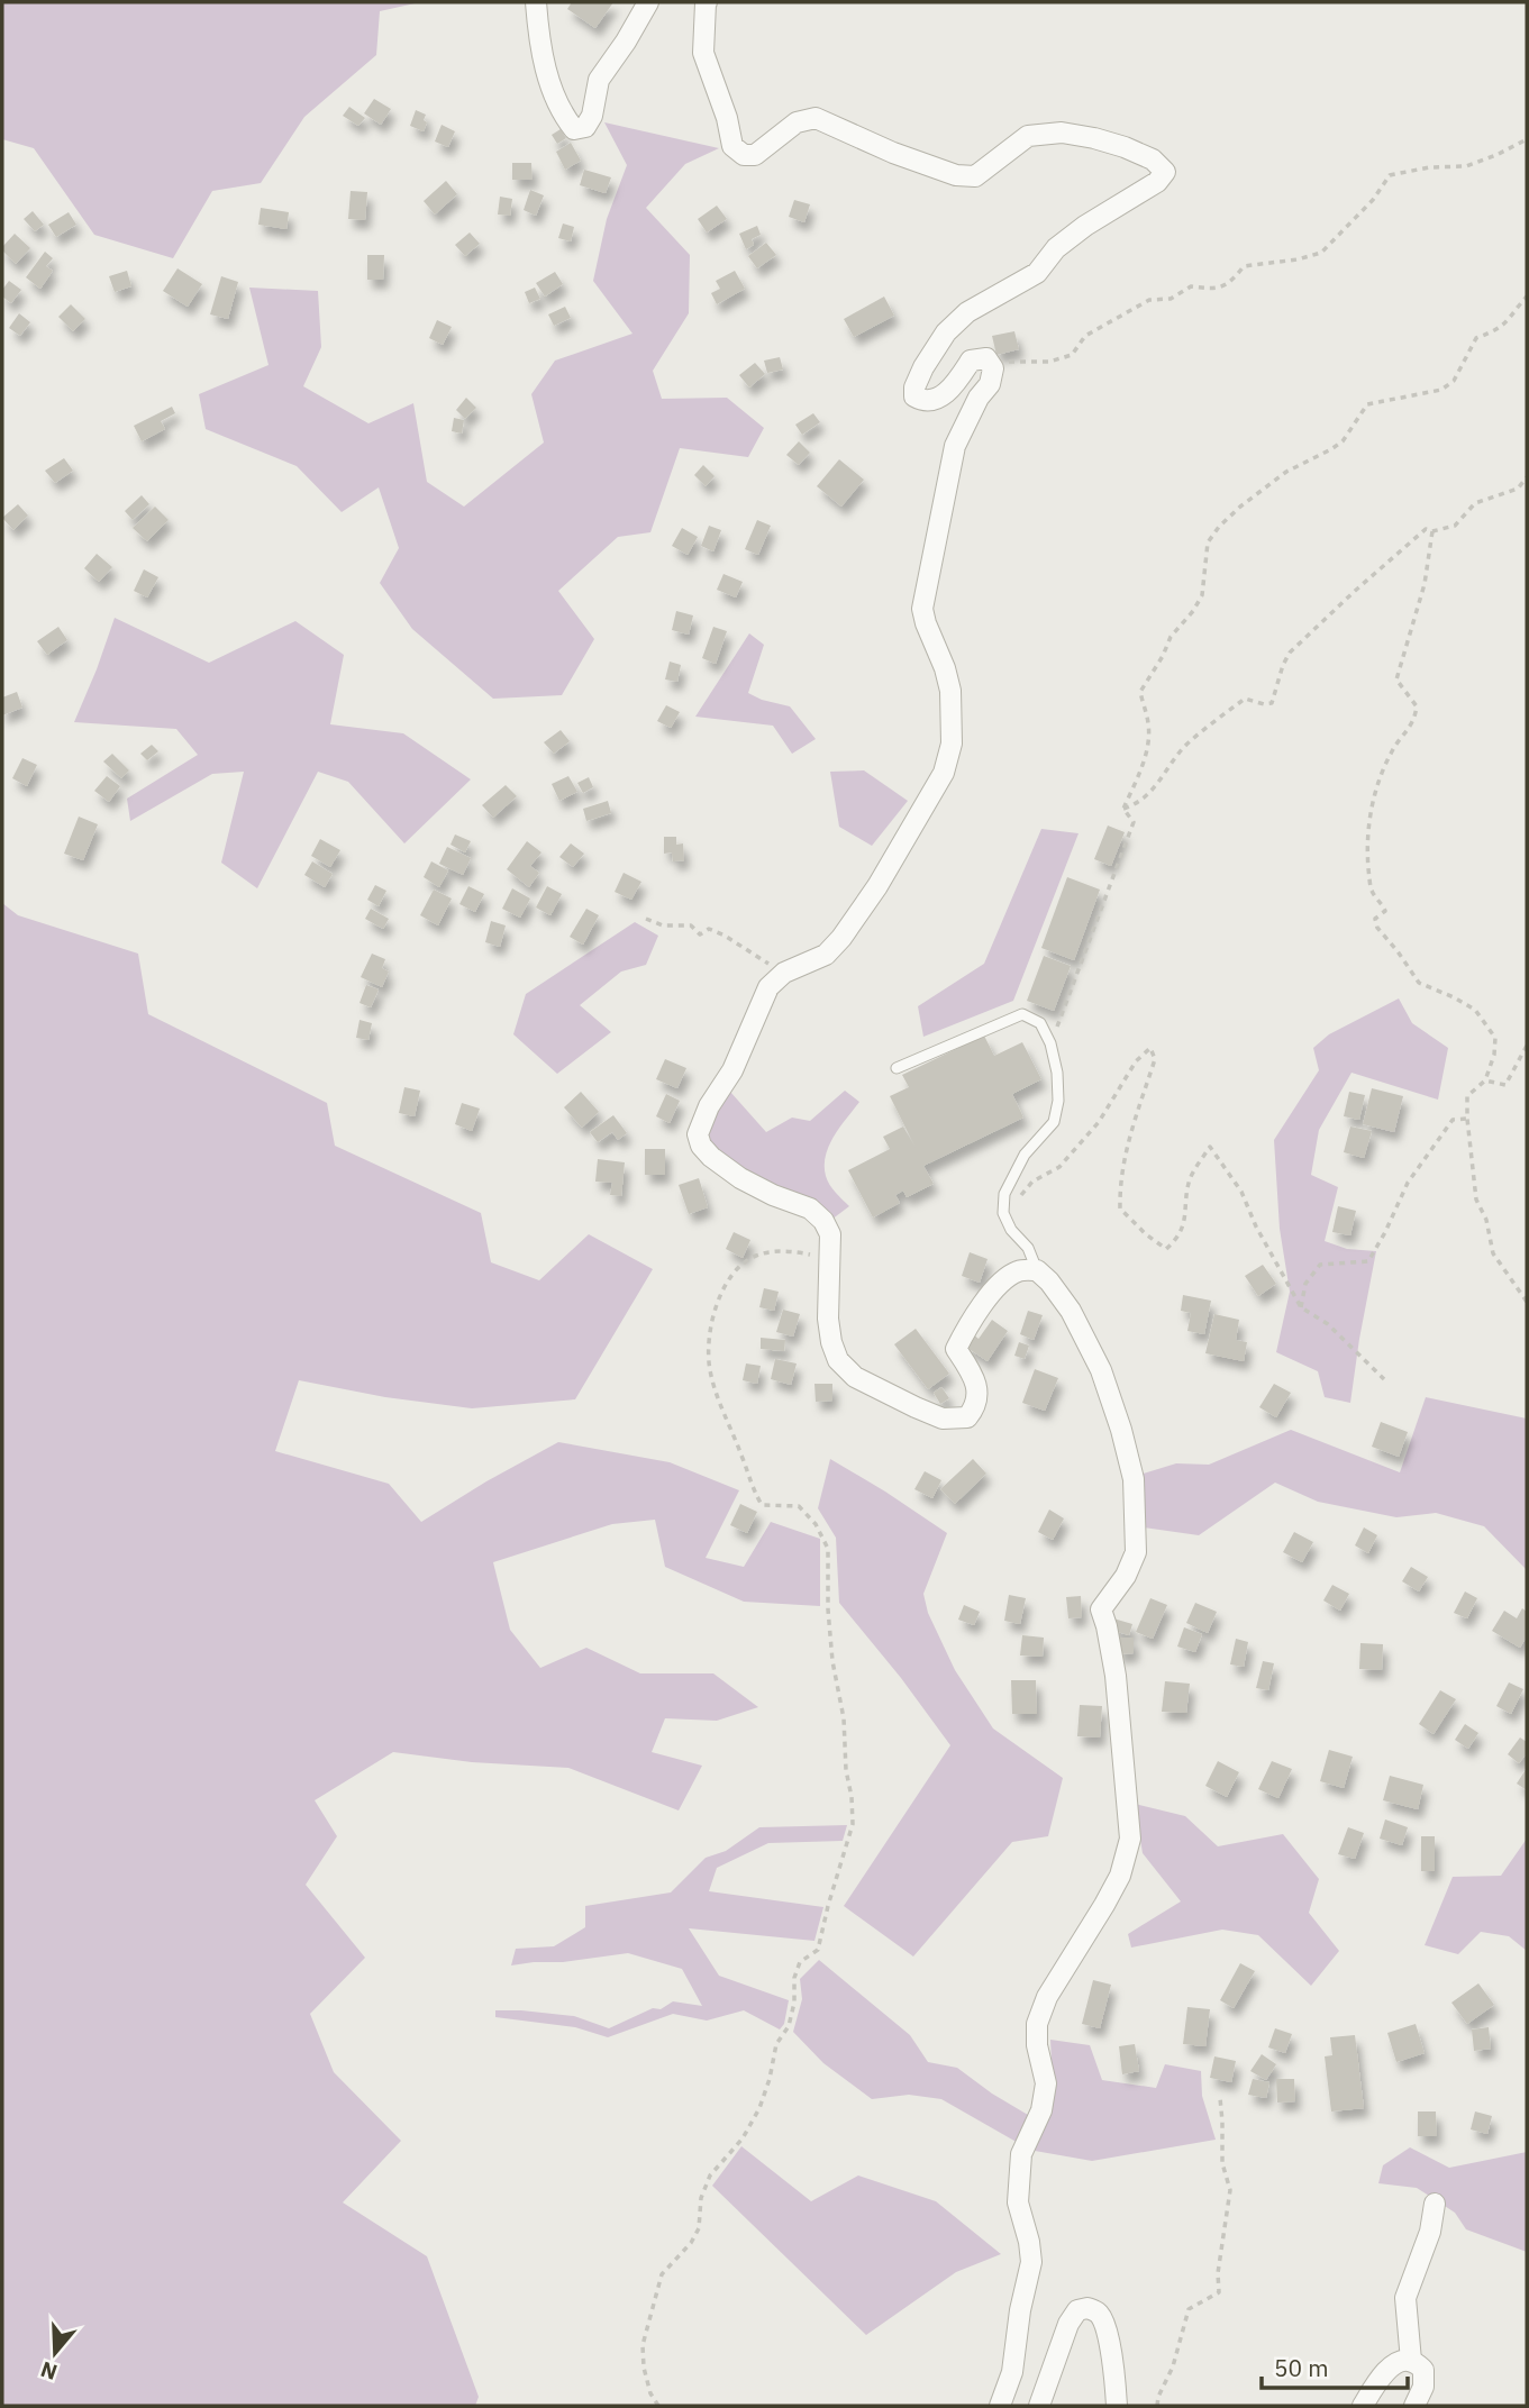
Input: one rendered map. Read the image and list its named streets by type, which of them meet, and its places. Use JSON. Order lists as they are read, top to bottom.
{
  "scale_bar": "50 m",
  "north": "bottom"
}
